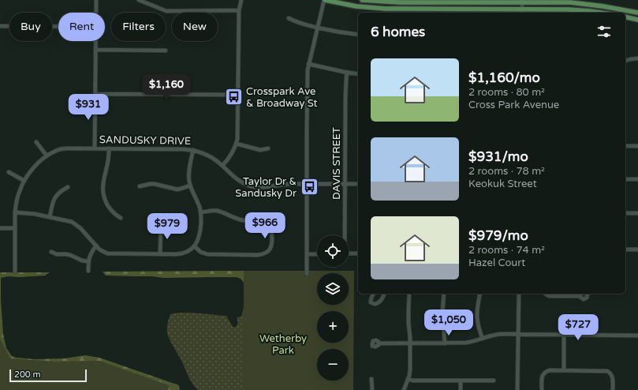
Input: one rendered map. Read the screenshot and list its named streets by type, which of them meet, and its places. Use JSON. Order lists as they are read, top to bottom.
{
  "streets": {
    "street": ["SANDUSKY DRIVE", "DAVIS STREET"]
  },
  "crossings": [
    ["SANDUSKY DRIVE", "DAVIS STREET"]
  ],
  "parks": ["Wetherby Park"],
  "places": {
    "bus stop": ["Crosspark Ave & Broadway St", "Taylor Dr & Sandusky Dr"]
  },
  "scale_bar": "200 m",
  "page": {
    "chip": [
      "Buy",
      "Rent",
      "Filters",
      "New"
    ],
    "heading": "6 homes",
    "list": [
      {
        "name": "$1,160/mo",
        "note": "2 rooms · 80 m² · Cross Park Avenue"
      },
      {
        "name": "$931/mo",
        "note": "2 rooms · 78 m² · Keokuk Street"
      },
      {
        "name": "$979/mo",
        "note": "2 rooms · 74 m² · Hazel Court"
      }
    ],
    "price": [
      "$1,160",
      "$931",
      "$966",
      "$979",
      "$1,050",
      "$727"
    ],
    "map_buttons": ["+", "−"],
    "scale": "200 m"
  }
}
